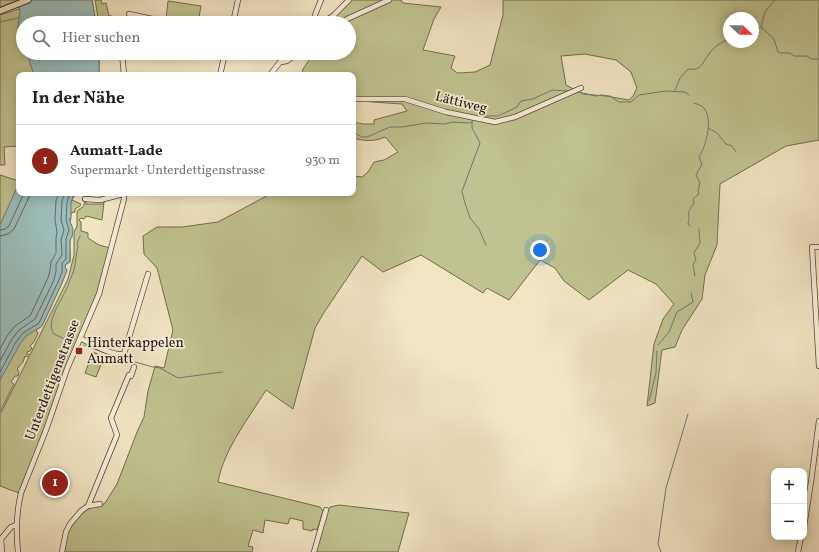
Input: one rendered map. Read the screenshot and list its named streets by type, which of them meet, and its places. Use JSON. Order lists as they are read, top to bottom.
{
  "streets": {
    "street": ["Lättiweg", "Unterdettigenstrasse"]
  },
  "places": {
    "transit": ["Hinterkappelen Aumatt"]
  },
  "north": "right",
  "page": {
    "search": "Hier suchen",
    "heading": "In der Nähe",
    "list": [
      {
        "mark": "1",
        "name": "Aumatt-Lade",
        "note": "Supermarkt · Unterdettigenstrasse",
        "value": "930 m"
      }
    ],
    "map_buttons": ["+", "−"],
    "pins": "1"
  }
}
